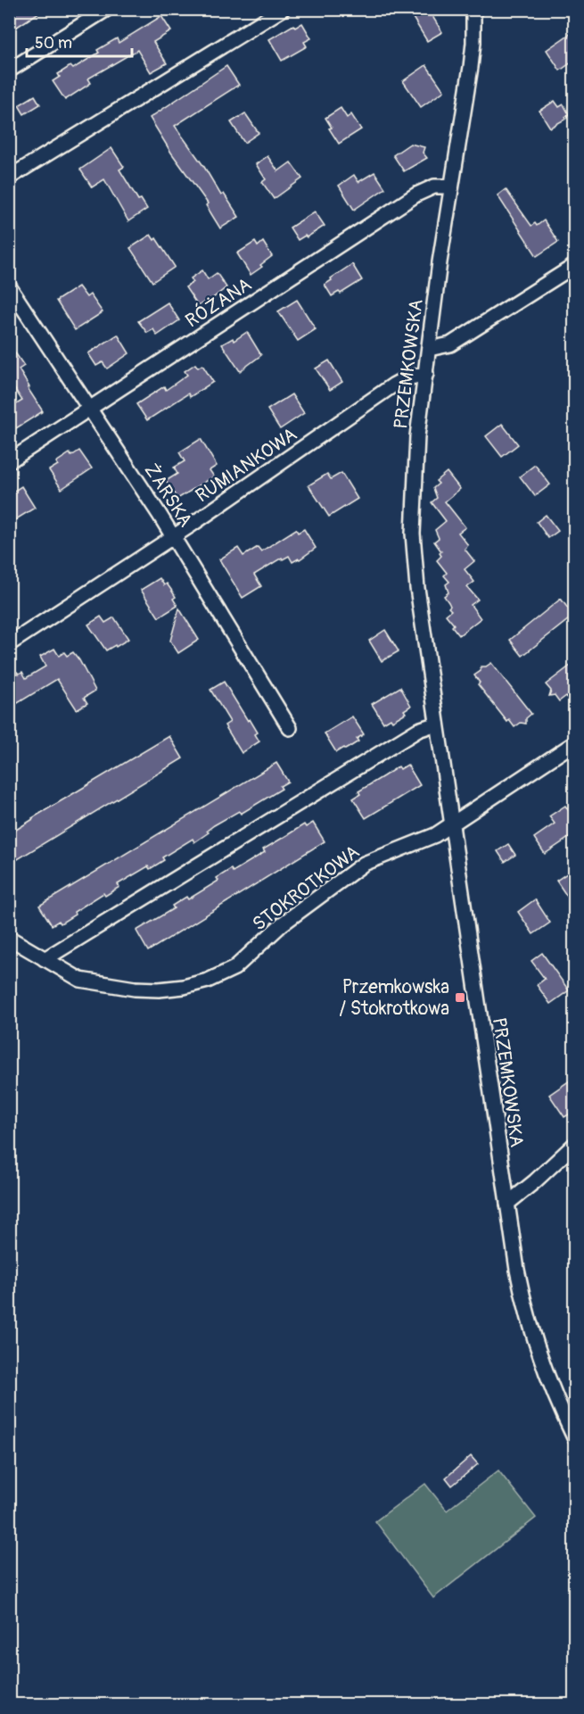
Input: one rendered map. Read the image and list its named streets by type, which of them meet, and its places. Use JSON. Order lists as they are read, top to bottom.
{
  "streets": {
    "street": [
      "RÓŻANA",
      "PRZEMKOWSKA",
      "RUMIANKOWA",
      "ŻARSKA",
      "STOKROTKOWA"
    ]
  },
  "crossings": [
    ["RÓŻANA", "PRZEMKOWSKA"],
    ["RÓŻANA", "ŻARSKA"],
    ["PRZEMKOWSKA", "RUMIANKOWA"],
    ["PRZEMKOWSKA", "STOKROTKOWA"],
    ["RUMIANKOWA", "ŻARSKA"]
  ],
  "places": {
    "transit": ["Przemkowska / Stokrotkowa"]
  },
  "scale_bar": "50 m"
}
